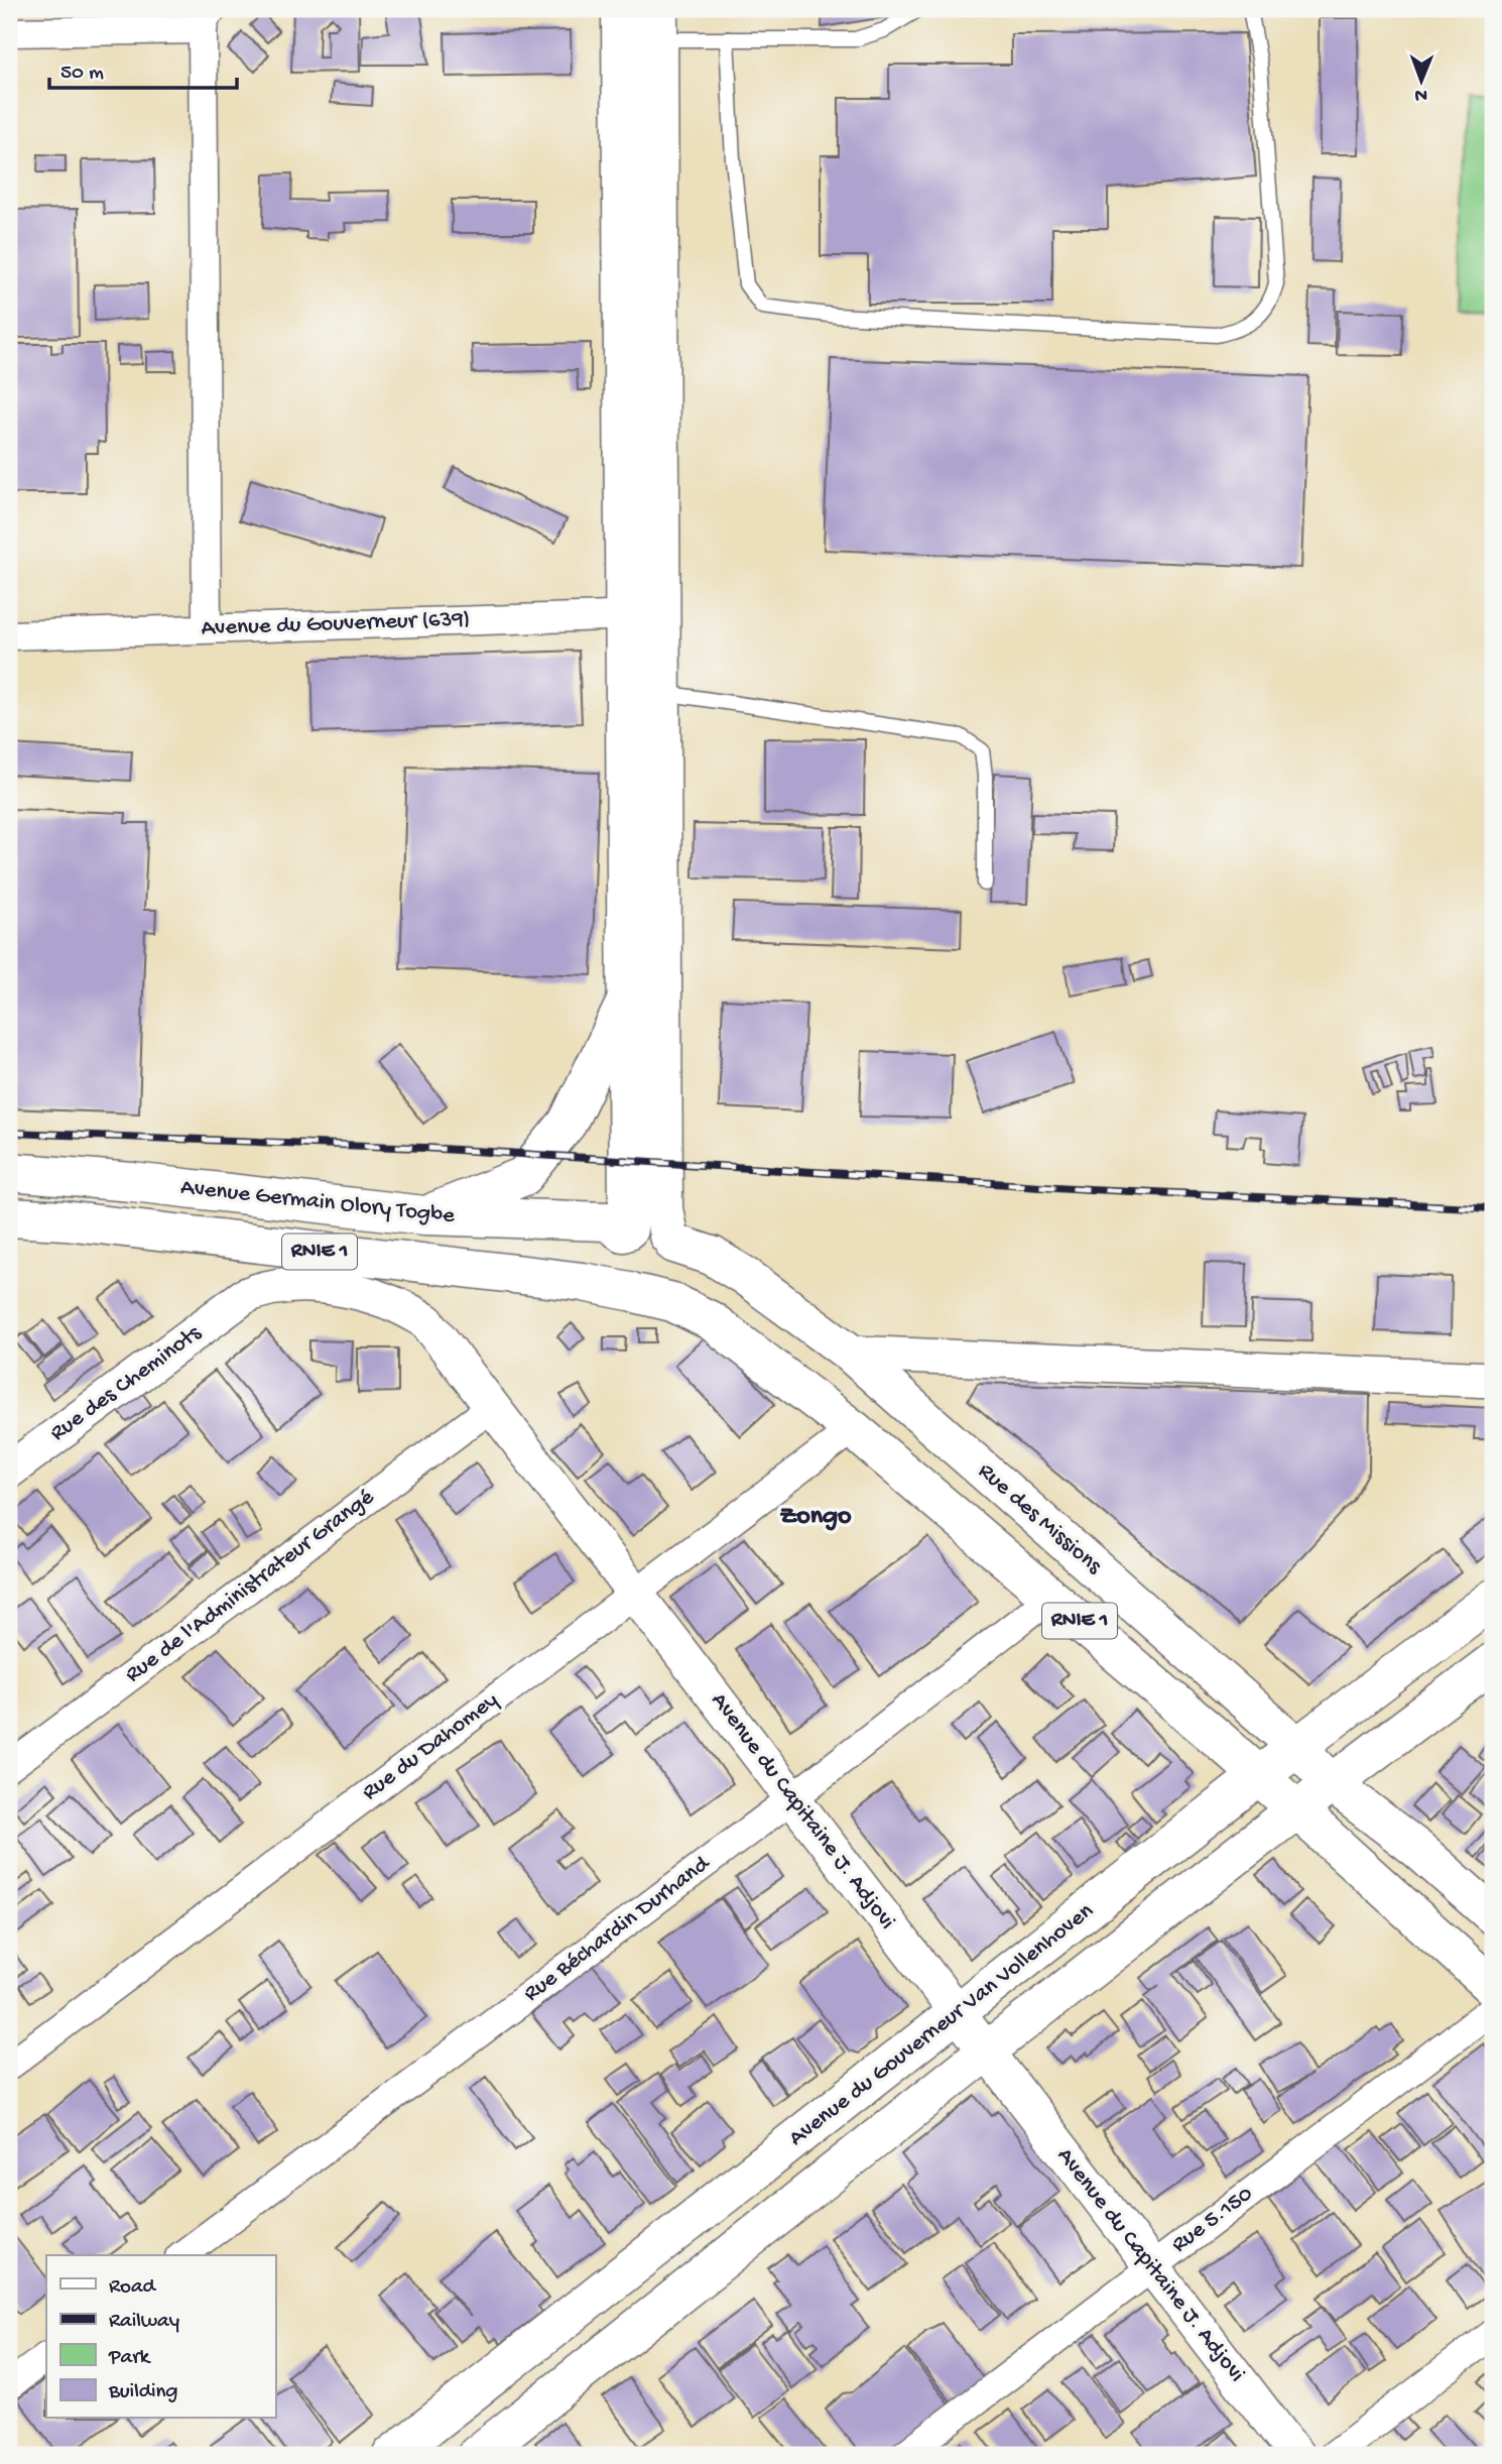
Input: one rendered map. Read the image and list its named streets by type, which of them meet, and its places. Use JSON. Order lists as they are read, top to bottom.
{
  "streets": {
    "main road": [
      "Avenue Germain Olory Togbe",
      "RNIE 1",
      "Rue des Missions",
      "Avenue du Gouverneur Van Vollenhoven"
    ],
    "street": [
      "Avenue du Gouverneur (639)",
      "Rue des Cheminots",
      "Rue de l'Administrateur Grangé",
      "Rue du Dahomey",
      "Avenue du Capitaine J. Adjovi",
      "Rue Béchardin Durhand",
      "Rue 5.150"
    ]
  },
  "crossings": [
    ["Avenue Germain Olory Togbe", "RNIE 1"],
    ["Avenue Germain Olory Togbe", "Rue des Missions"],
    ["RNIE 1", "Rue des Missions"],
    ["RNIE 1", "Rue du Dahomey"],
    ["RNIE 1", "Rue Béchardin Durhand"],
    ["RNIE 1", "Avenue du Gouverneur Van Vollenhoven"],
    ["RNIE 1", "Rue 5.150"],
    ["Rue des Cheminots", "Avenue du Capitaine J. Adjovi"],
    ["Rue des Missions", "Avenue du Gouverneur Van Vollenhoven"],
    ["Rue de l'Administrateur Grangé", "Avenue du Capitaine J. Adjovi"],
    ["Rue du Dahomey", "Avenue du Capitaine J. Adjovi"],
    ["Avenue du Capitaine J. Adjovi", "Rue Béchardin Durhand"],
    ["Avenue du Capitaine J. Adjovi", "Avenue du Gouverneur Van Vollenhoven"],
    ["Avenue du Capitaine J. Adjovi", "Rue 5.150"]
  ],
  "districts": ["Zongo"],
  "legend": [
    "Road",
    "Railway",
    "Park",
    "Building"
  ],
  "scale_bar": "50 m",
  "north": "bottom"
}
